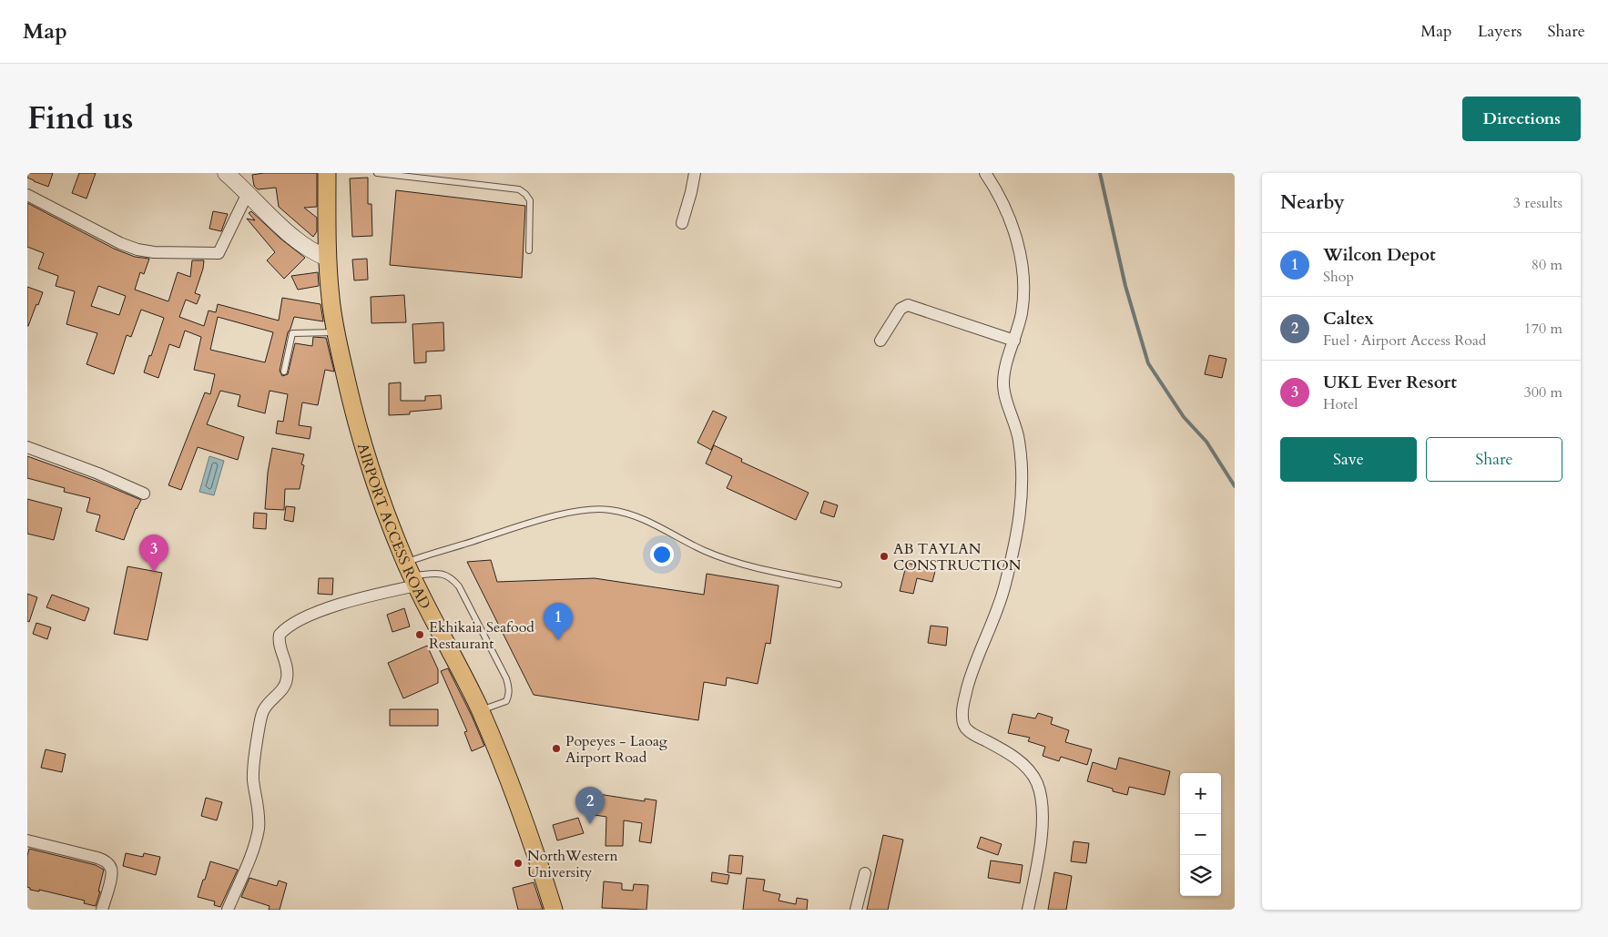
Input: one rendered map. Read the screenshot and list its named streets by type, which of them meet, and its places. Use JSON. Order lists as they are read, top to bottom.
{
  "streets": {
    "main road": ["AIRPORT ACCESS ROAD"]
  },
  "places": [
    "AB TAYLAN CONSTRUCTION",
    "Ekhikaia Seafood Restaurant",
    "Popeyes - Laoag Airport Road",
    "NorthWestern University"
  ],
  "page": {
    "header": "Map",
    "nav": ["Map", "Layers", "Share"],
    "title": "Find us",
    "buttons": [
      "Directions",
      ["Save", "Share"]
    ],
    "heading": ["Nearby", "3 results"],
    "list": [
      {
        "mark": "1",
        "name": "Wilcon Depot",
        "note": "Shop",
        "value": "80 m"
      },
      {
        "mark": "2",
        "name": "Caltex",
        "note": "Fuel · Airport Access Road",
        "value": "170 m"
      },
      {
        "mark": "3",
        "name": "UKL Ever Resort",
        "note": "Hotel",
        "value": "300 m"
      }
    ],
    "pins": ["3", "1", "2"],
    "map_buttons": ["+", "−"]
  }
}
